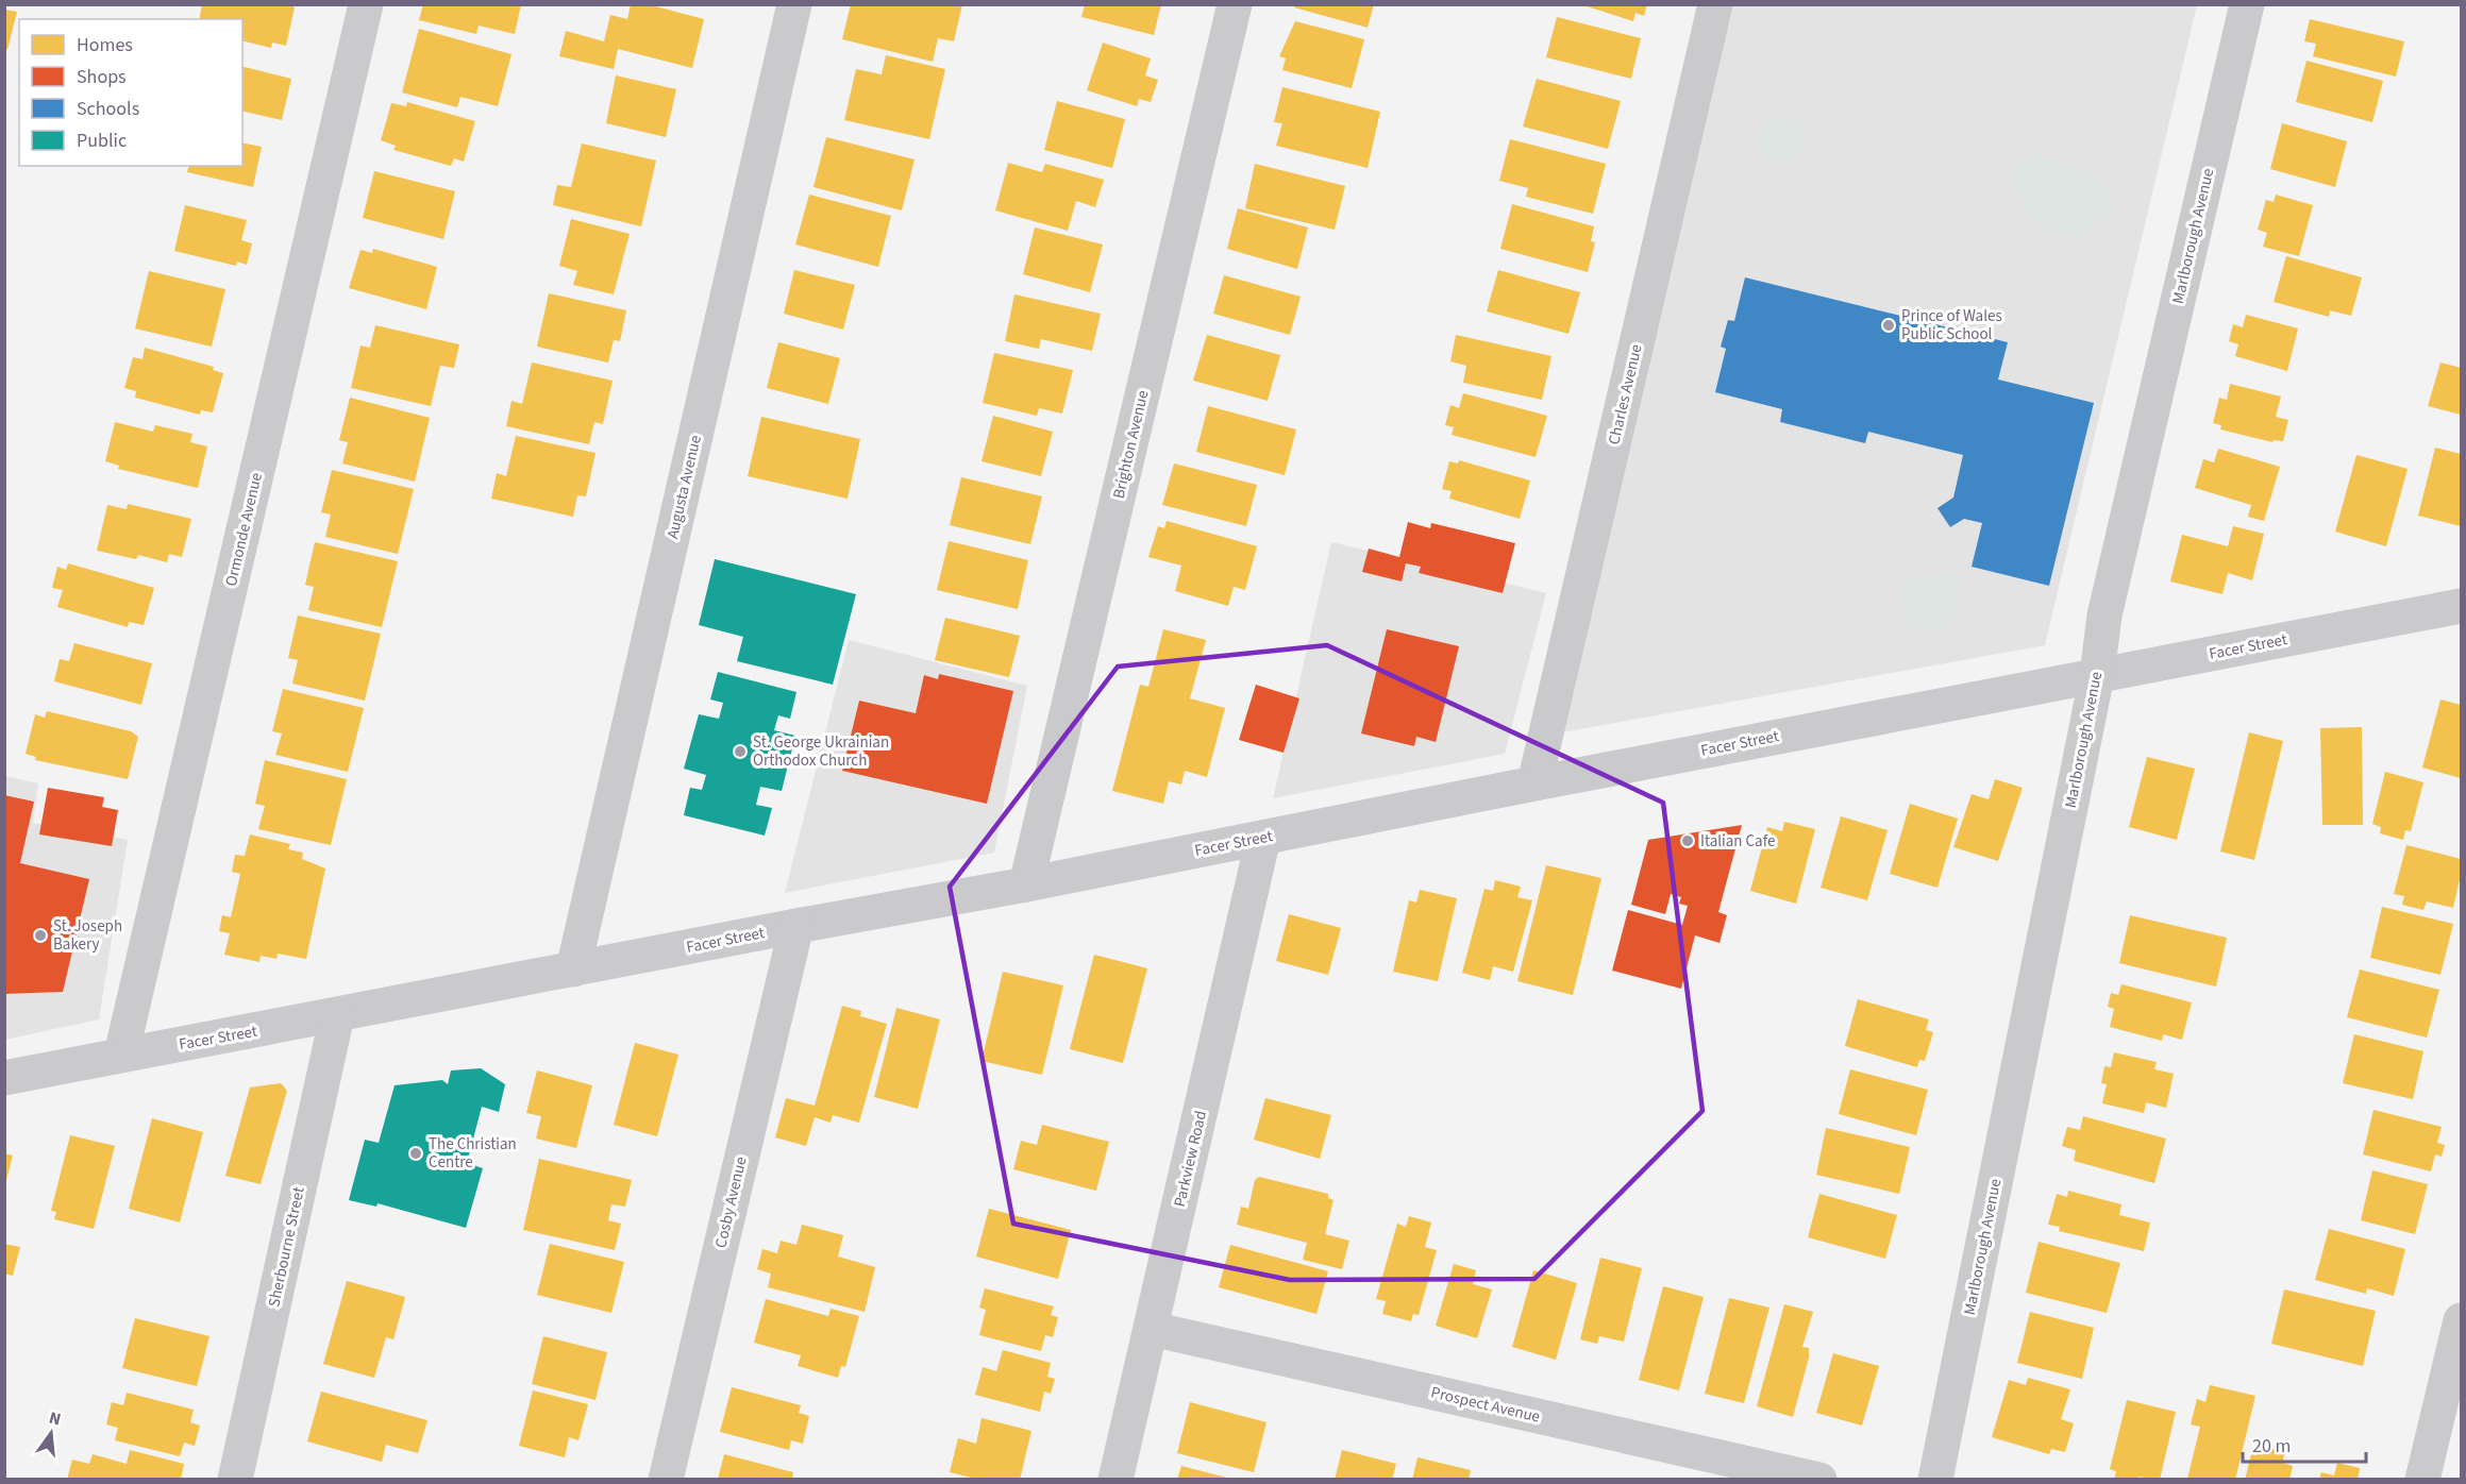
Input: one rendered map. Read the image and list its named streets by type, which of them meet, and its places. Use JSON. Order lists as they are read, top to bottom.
{
  "streets": {
    "street": [
      "Marlborough Avenue",
      "Charles Avenue",
      "Brighton Avenue",
      "Augusta Avenue",
      "Ormonde Avenue",
      "Facer Street",
      "Parkview Road",
      "Cosby Avenue",
      "Sherbourne Street",
      "Prospect Avenue"
    ]
  },
  "crossings": [
    ["Marlborough Avenue", "Facer Street"],
    ["Charles Avenue", "Facer Street"],
    ["Brighton Avenue", "Facer Street"],
    ["Augusta Avenue", "Facer Street"],
    ["Ormonde Avenue", "Facer Street"],
    ["Facer Street", "Parkview Road"],
    ["Facer Street", "Cosby Avenue"],
    ["Facer Street", "Sherbourne Street"],
    ["Parkview Road", "Prospect Avenue"]
  ],
  "places": [
    "Prince of Wales Public School",
    "St. George Ukrainian Orthodox Church",
    "Italian Cafe",
    "St. Joseph Bakery",
    "The Christian Centre"
  ],
  "legend": [
    "Homes",
    "Shops",
    "Schools",
    "Public"
  ],
  "scale_bar": "20 m",
  "north": "top"
}
